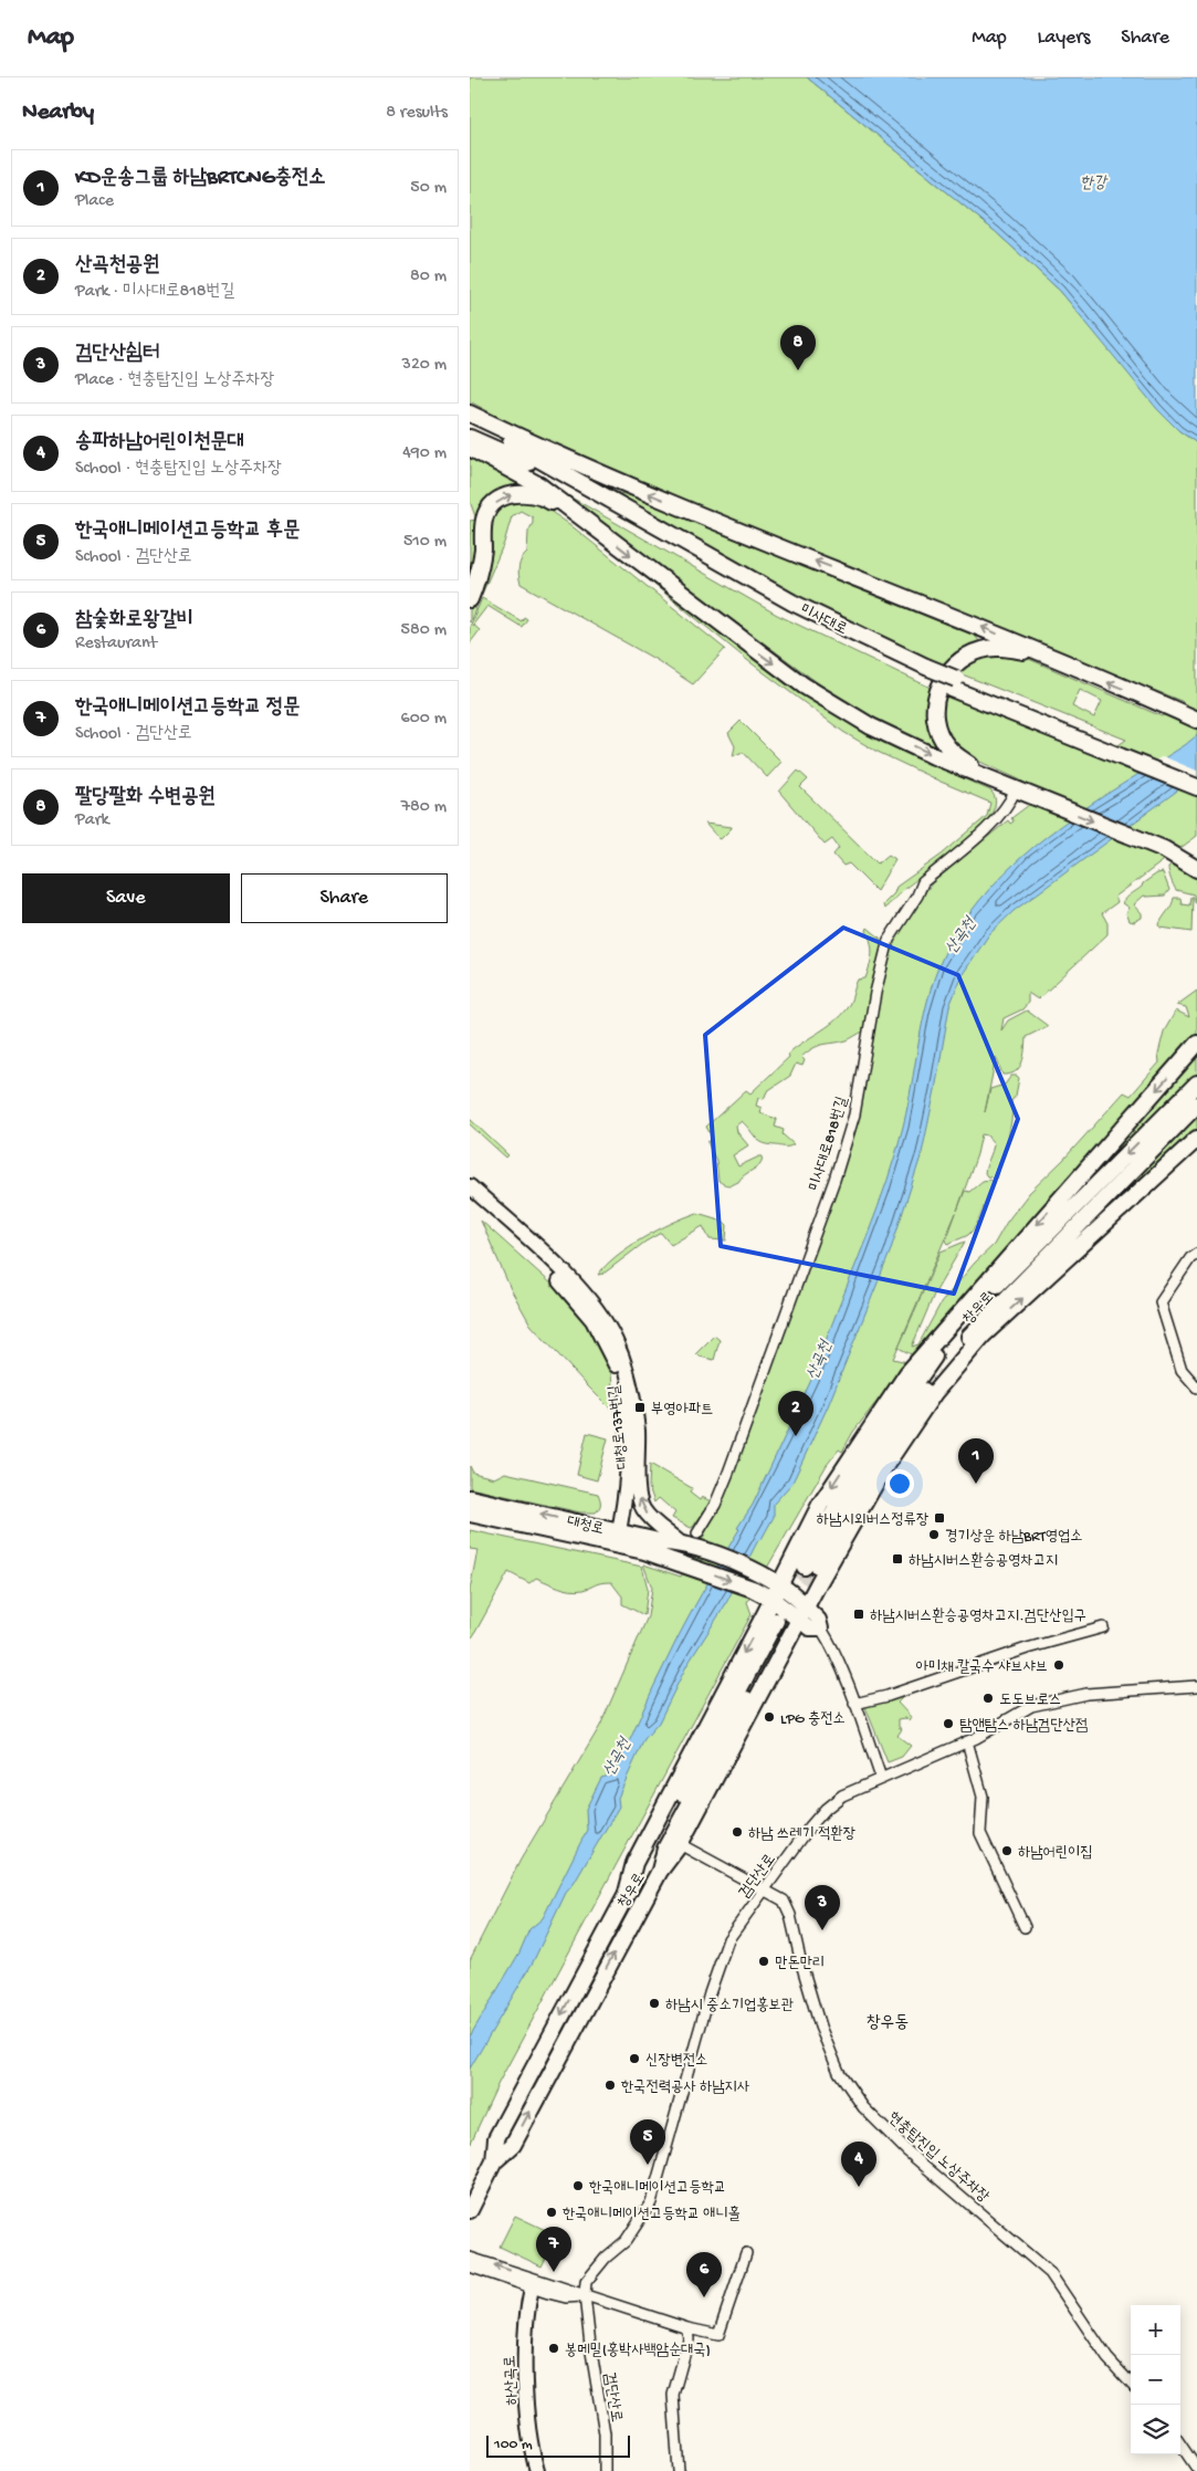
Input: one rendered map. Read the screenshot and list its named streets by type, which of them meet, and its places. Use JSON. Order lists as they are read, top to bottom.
{
  "streets": {
    "main road": [
      "미사대로",
      "창우로",
      "대청로137번길",
      "대청로",
      "하산곡로"
    ],
    "street": ["미사대로818번길", "검단산로", "현충탑진입 노상주차장"]
  },
  "crossings": [
    ["창우로", "대청로"],
    ["대청로137번길", "대청로"],
    ["검단산로", "현충탑진입 노상주차장"]
  ],
  "districts": ["창우동"],
  "water": ["한강", "산곡천"],
  "places": {
    "transit": [
      "부영아파트",
      "하남시외버스정류장",
      "하남시버스환승공영차고지",
      "하남시버스환승공영차고지.검단산입구"
    ],
    "other": [
      "경기상운 하남BRT영업소",
      "아미채 칼국수 샤브샤브",
      "도도브로스",
      "LPG 충전소",
      "탐앤탐스 하남검단산점",
      "하남 쓰레기 적환장",
      "하남어린이집",
      "만돈만리",
      "하남시 중소기업홍보관",
      "신장변전소",
      "한국전력공사 하남지사",
      "한국애니메이션고등학교",
      "한국애니메이션고등학교 애니홀",
      "봉메밀(홍박사백암순대국)"
    ]
  },
  "scale_bar": "100 m",
  "page": {
    "header": "Map",
    "nav": ["Map", "Layers", "Share"],
    "heading": ["Nearby", "8 results"],
    "list": [
      {
        "mark": "1",
        "name": "KD운송그룹 하남BRTCNG충전소",
        "note": "Place",
        "value": "50 m"
      },
      {
        "mark": "2",
        "name": "산곡천공원",
        "note": "Park · 미사대로818번길",
        "value": "80 m"
      },
      {
        "mark": "3",
        "name": "검단산쉼터",
        "note": "Place · 현충탑진입 노상주차장",
        "value": "320 m"
      },
      {
        "mark": "4",
        "name": "송파하남어린이천문대",
        "note": "School · 현충탑진입 노상주차장",
        "value": "490 m"
      },
      {
        "mark": "5",
        "name": "한국애니메이션고등학교 후문",
        "note": "School · 검단산로",
        "value": "510 m"
      },
      {
        "mark": "6",
        "name": "참숯화로왕갈비",
        "note": "Restaurant",
        "value": "580 m"
      },
      {
        "mark": "7",
        "name": "한국애니메이션고등학교 정문",
        "note": "School · 검단산로",
        "value": "600 m"
      },
      {
        "mark": "8",
        "name": "팔당팔화 수변공원",
        "note": "Park",
        "value": "780 m"
      }
    ],
    "pins": [
      "8",
      "2",
      "1",
      "3",
      "5",
      "4",
      "7",
      "6"
    ],
    "buttons": ["Save", "Share"],
    "map_buttons": ["+", "−"],
    "scale": "100 m"
  }
}
